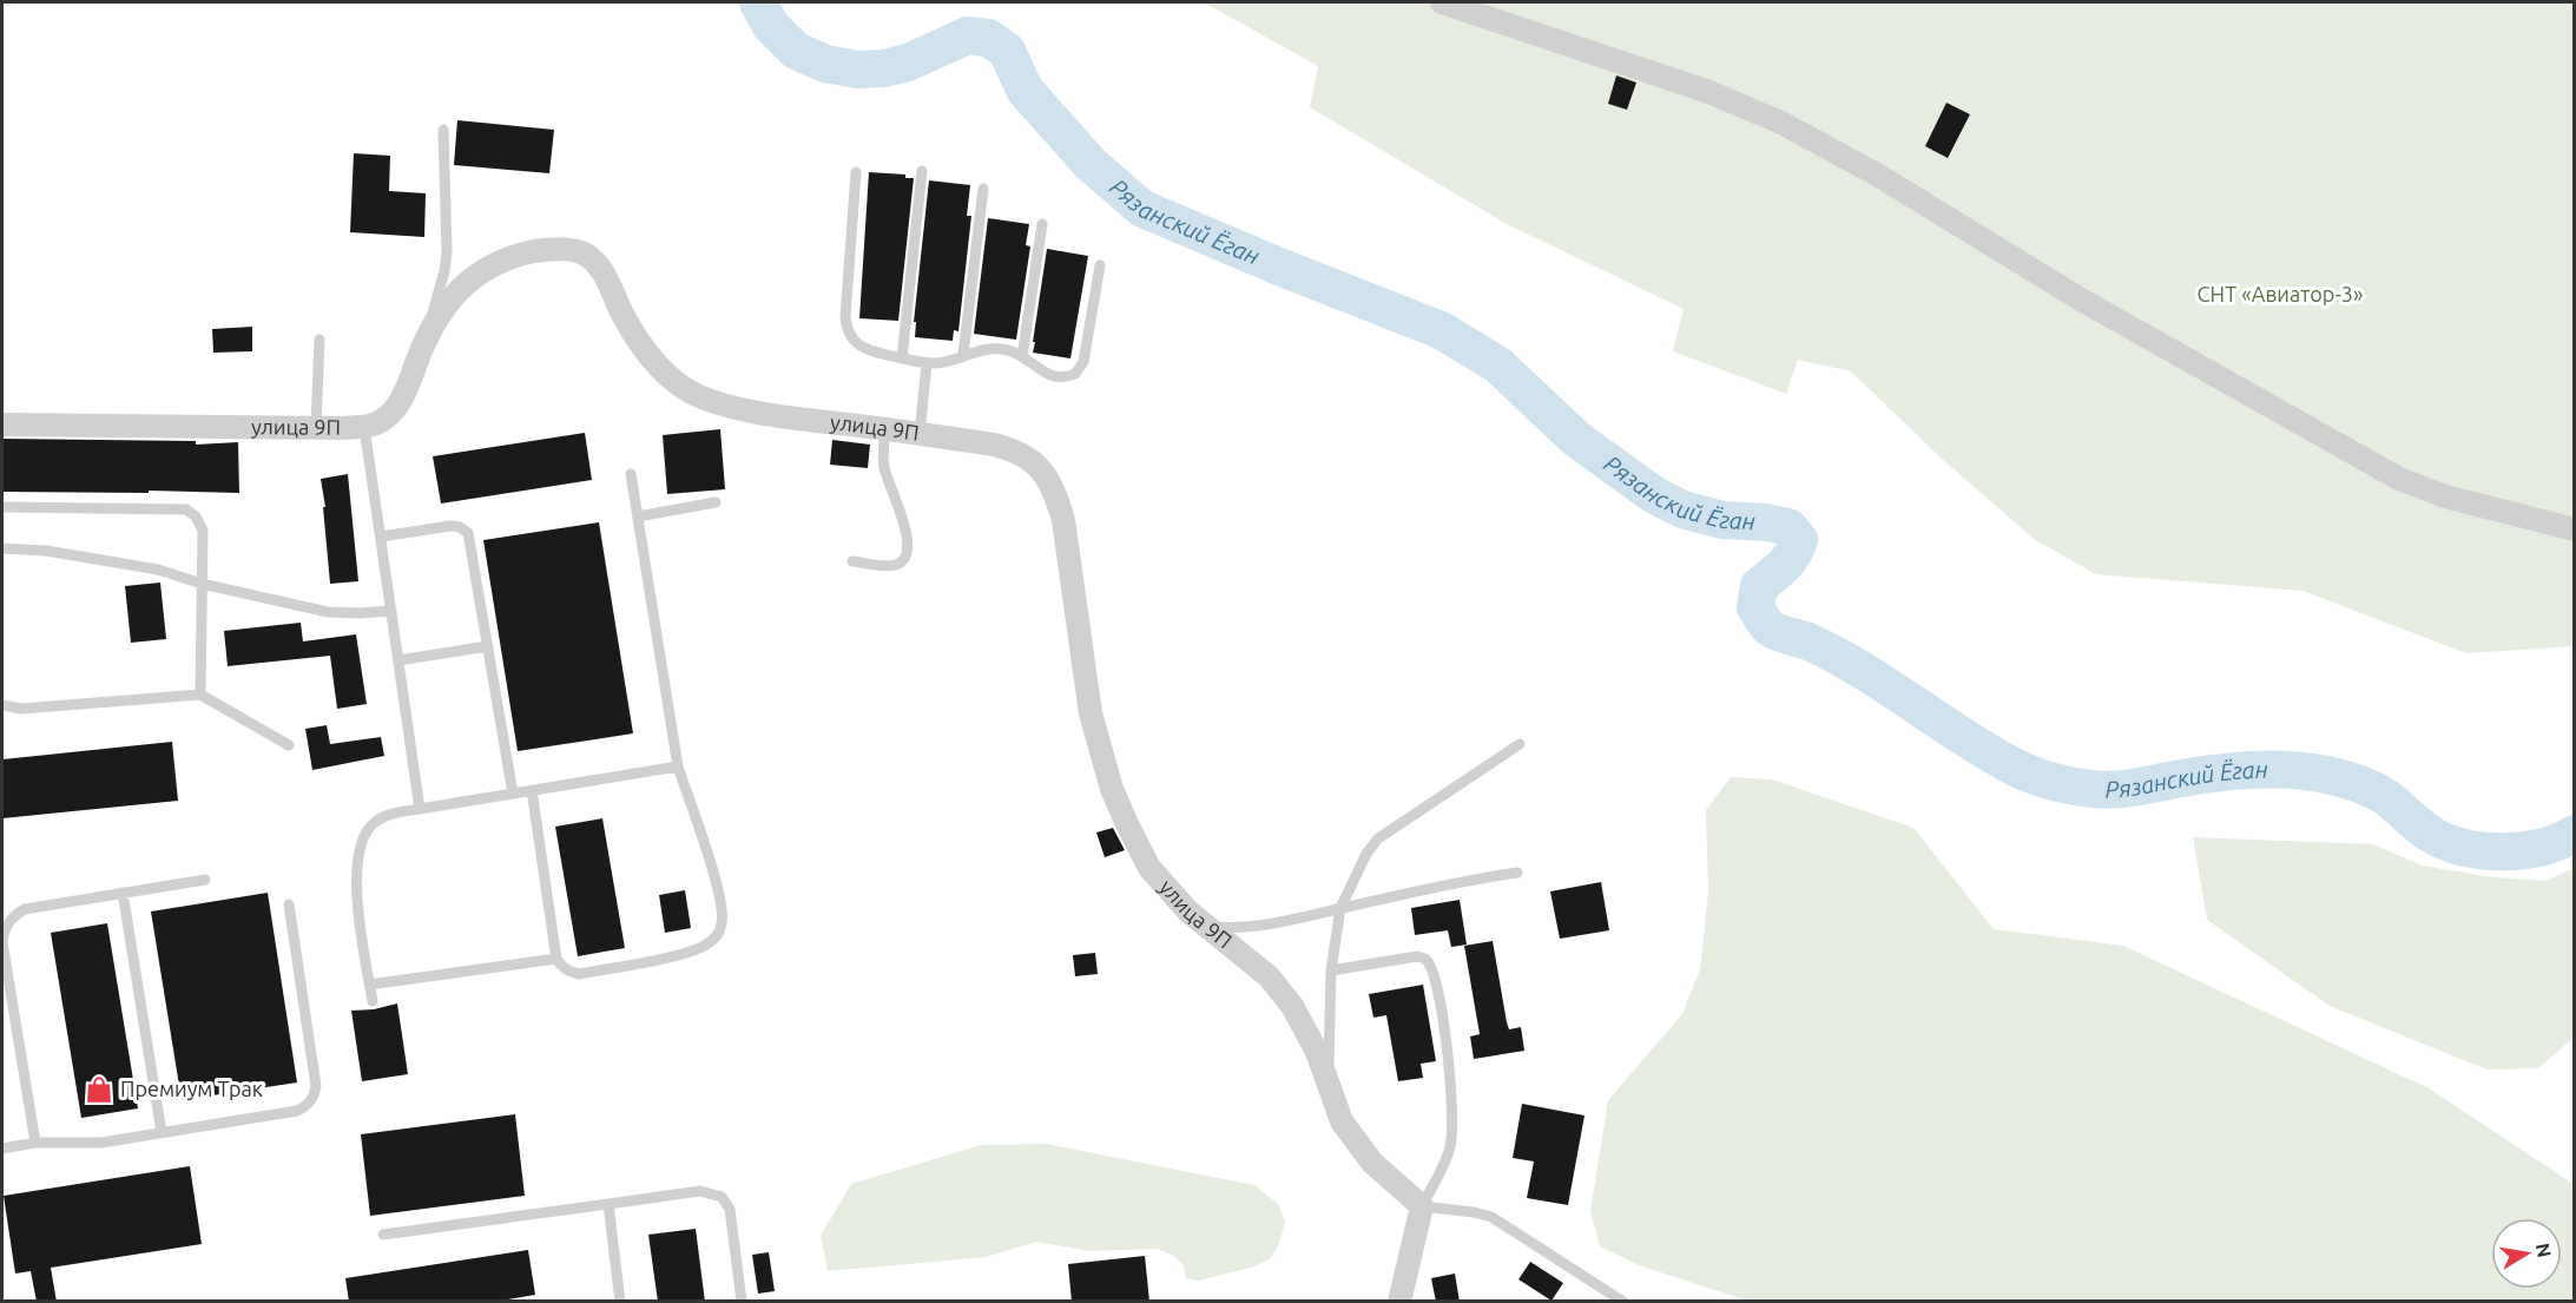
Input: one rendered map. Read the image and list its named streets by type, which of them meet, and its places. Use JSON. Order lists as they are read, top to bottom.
{
  "streets": {
    "street": ["улица 9П"]
  },
  "water": ["Рязанский Ёган"],
  "parks": ["СНТ «Авиатор-3»"],
  "places": {
    "shop": ["Премиум Трак"]
  },
  "north": "right"
}
